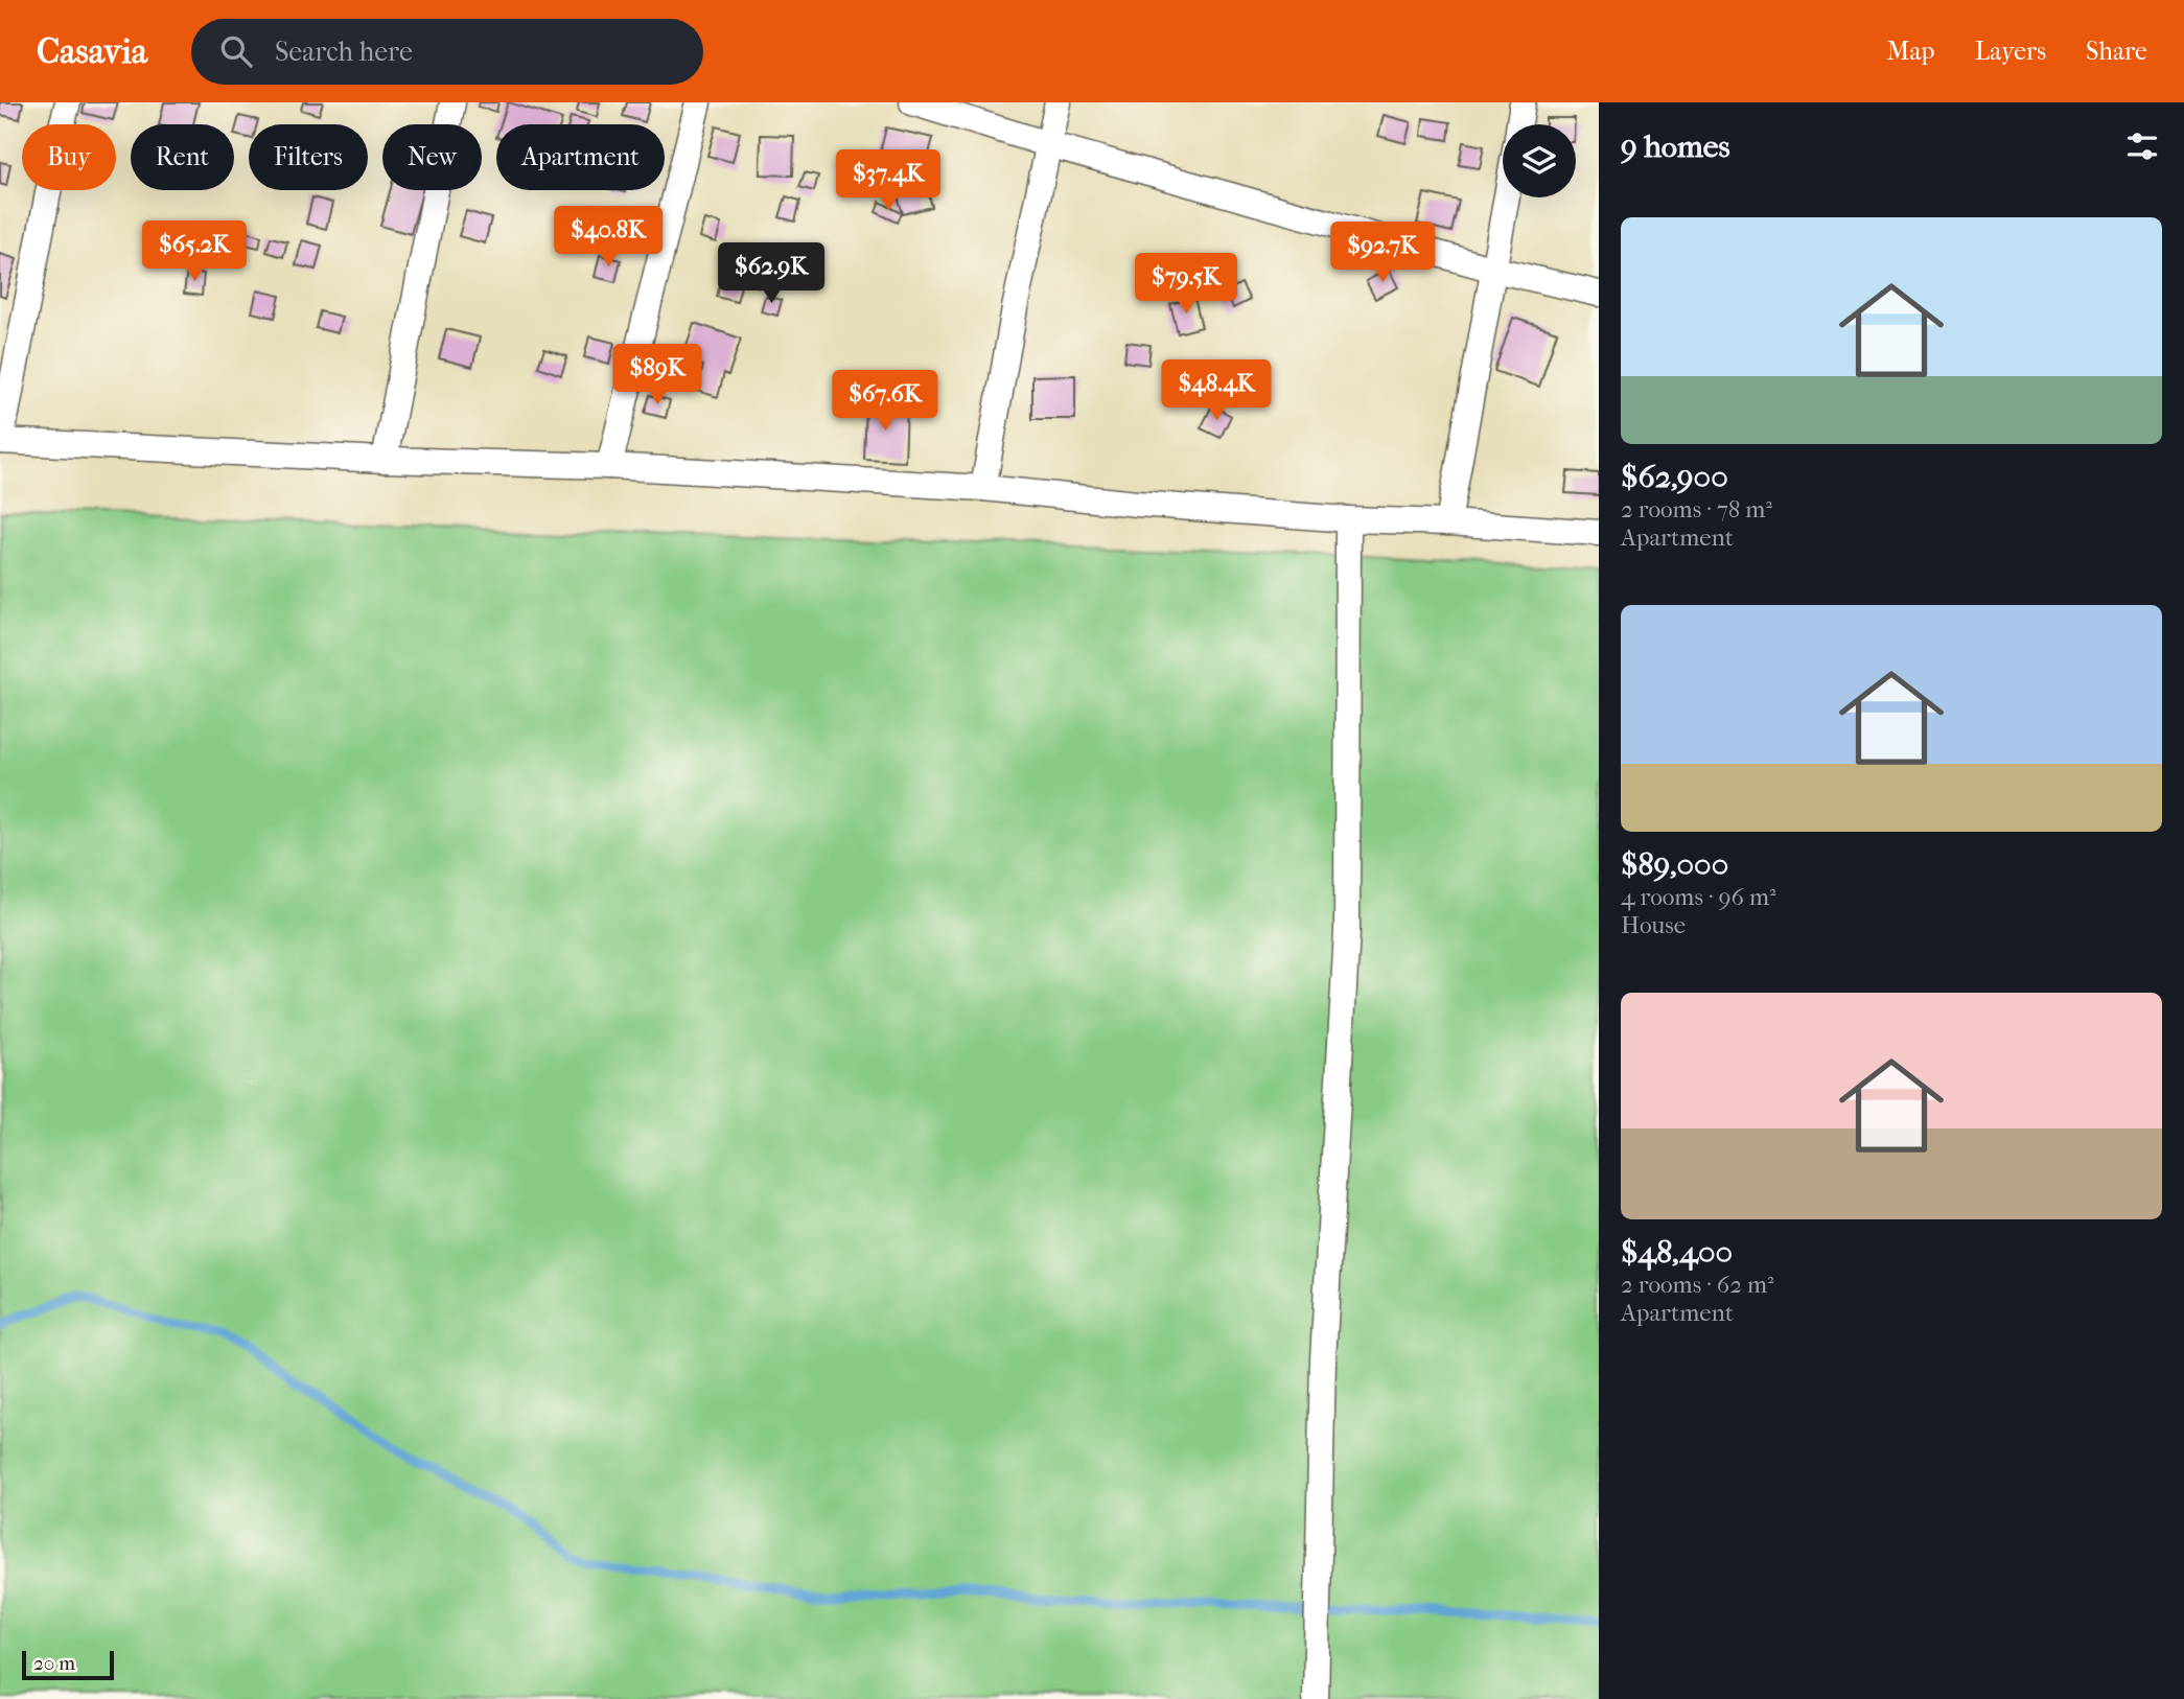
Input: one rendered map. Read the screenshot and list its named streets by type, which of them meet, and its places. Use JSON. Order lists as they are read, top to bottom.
{
  "scale_bar": "20 m",
  "page": {
    "header": "Casavia",
    "search": "Search here",
    "nav": ["Map", "Layers", "Share"],
    "heading": "9 homes",
    "chip": [
      "Buy",
      "Rent",
      "Filters",
      "New",
      "Apartment"
    ],
    "price": [
      "$37.4K",
      "$40.8K",
      "$65.2K",
      "$92.7K",
      "$62.9K",
      "$79.5K",
      "$89K",
      "$48.4K",
      "$67.6K"
    ],
    "list": [
      {
        "name": "$62,900",
        "note": "2 rooms · 78 m² · Apartment"
      },
      {
        "name": "$89,000",
        "note": "4 rooms · 96 m² · House"
      },
      {
        "name": "$48,400",
        "note": "2 rooms · 62 m² · Apartment"
      }
    ],
    "scale": "20 m"
  }
}
